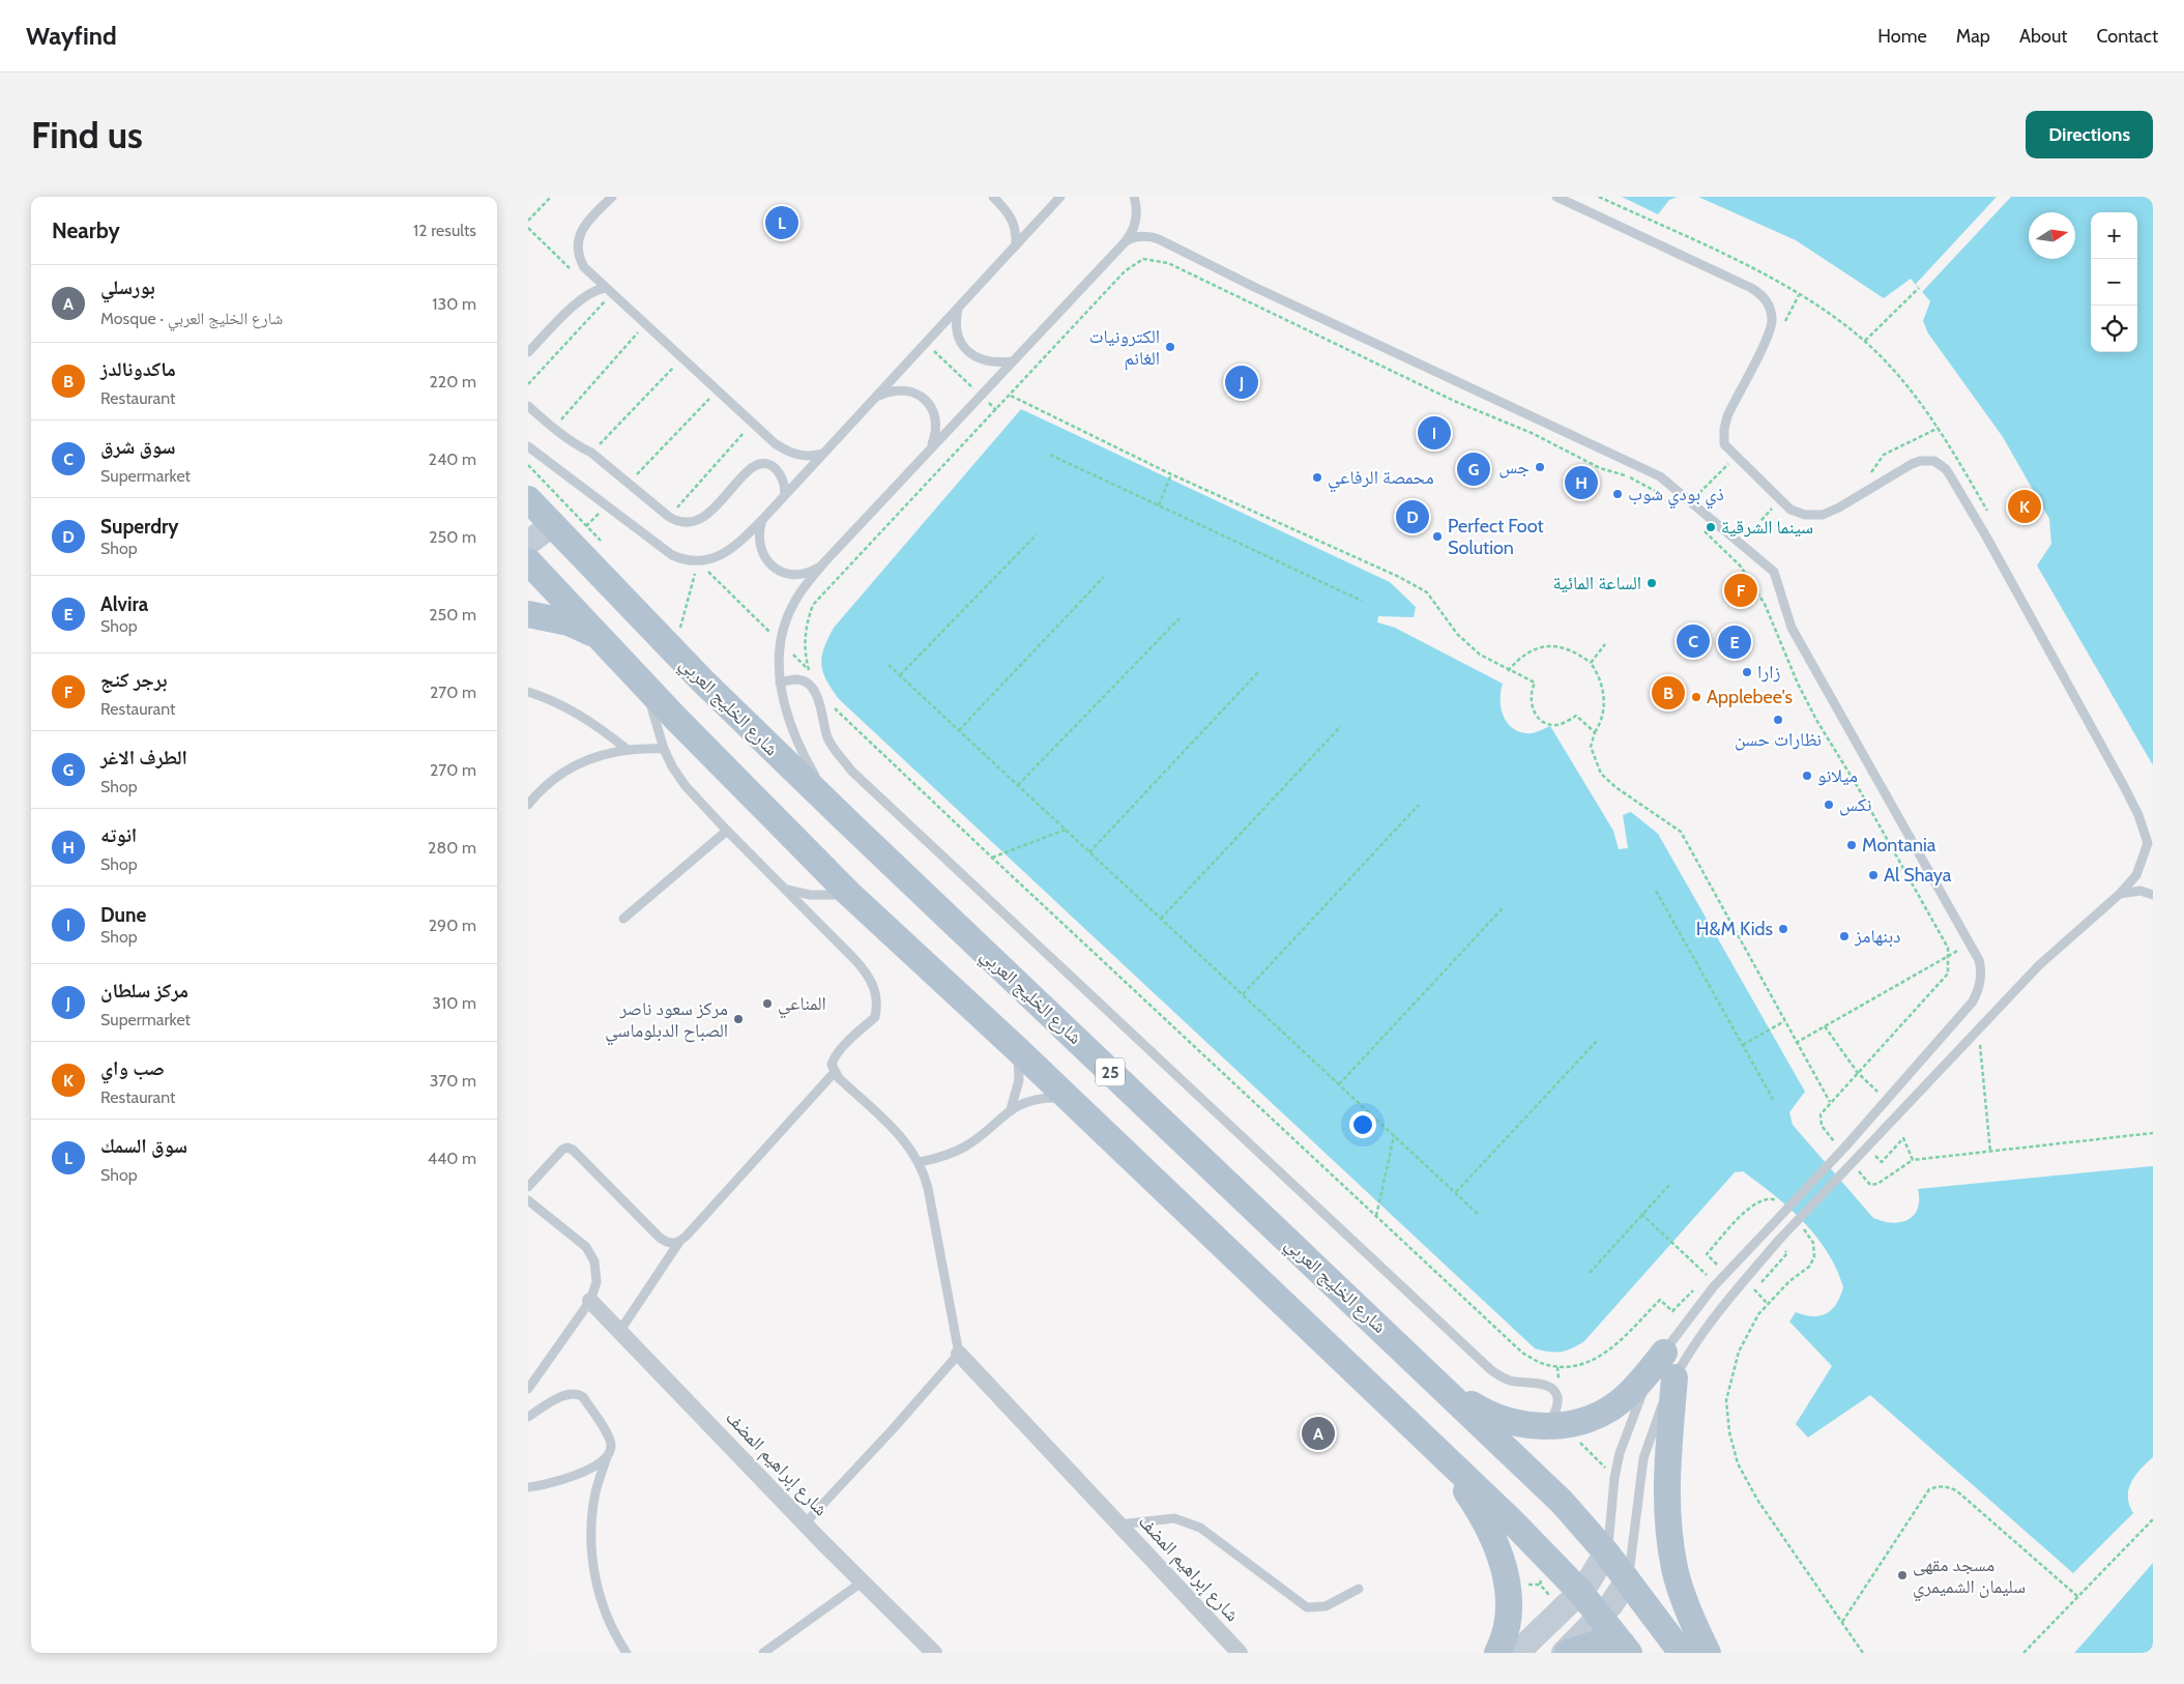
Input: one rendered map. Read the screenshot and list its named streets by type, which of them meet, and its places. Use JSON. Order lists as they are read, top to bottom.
{
  "streets": {
    "main road": ["شارع الخليج العربي", "25"],
    "street": ["شارع إبراهيم المضف"]
  },
  "places": [
    "الكترونيات الغانم",
    "جس",
    "محمصة الرفاعي",
    "ذي بودي شوب",
    "سينما الشرقية",
    "Perfect Foot Solution",
    "الساعة المائية",
    "زارا",
    "Applebee's",
    "نظارات حسن",
    "ميلانو",
    "نكس",
    "Montania",
    "Al Shaya",
    "H&M Kids",
    "دبنهامز",
    "المناعي",
    "مركز سعود ناصر الصباح الدبلوماسي",
    "مسجد مقهى سليمان الشميمري"
  ],
  "north": "right",
  "page": {
    "header": "Wayfind",
    "nav": [
      "Home",
      "Map",
      "About",
      "Contact"
    ],
    "buttons": "Directions",
    "title": "Find us",
    "heading": ["Nearby", "12 results"],
    "pins": [
      "L",
      "J",
      "I",
      "G",
      "H",
      "K",
      "D",
      "F",
      "C",
      "E",
      "B",
      "A"
    ],
    "map_buttons": ["+", "−"],
    "list": [
      {
        "mark": "A",
        "name": "بورسلي",
        "note": "Mosque · شارع الخليج العربي",
        "value": "130 m"
      },
      {
        "mark": "B",
        "name": "ماكدونالدز",
        "note": "Restaurant",
        "value": "220 m"
      },
      {
        "mark": "C",
        "name": "سوق شرق",
        "note": "Supermarket",
        "value": "240 m"
      },
      {
        "mark": "D",
        "name": "Superdry",
        "note": "Shop",
        "value": "250 m"
      },
      {
        "mark": "E",
        "name": "Alvira",
        "note": "Shop",
        "value": "250 m"
      },
      {
        "mark": "F",
        "name": "برجر كنج",
        "note": "Restaurant",
        "value": "270 m"
      },
      {
        "mark": "G",
        "name": "الطرف الاغر",
        "note": "Shop",
        "value": "270 m"
      },
      {
        "mark": "H",
        "name": "انوته",
        "note": "Shop",
        "value": "280 m"
      },
      {
        "mark": "I",
        "name": "Dune",
        "note": "Shop",
        "value": "290 m"
      },
      {
        "mark": "J",
        "name": "مركز سلطان",
        "note": "Supermarket",
        "value": "310 m"
      },
      {
        "mark": "K",
        "name": "صب واي",
        "note": "Restaurant",
        "value": "370 m"
      },
      {
        "mark": "L",
        "name": "سوق السمك",
        "note": "Shop",
        "value": "440 m"
      }
    ]
  }
}
